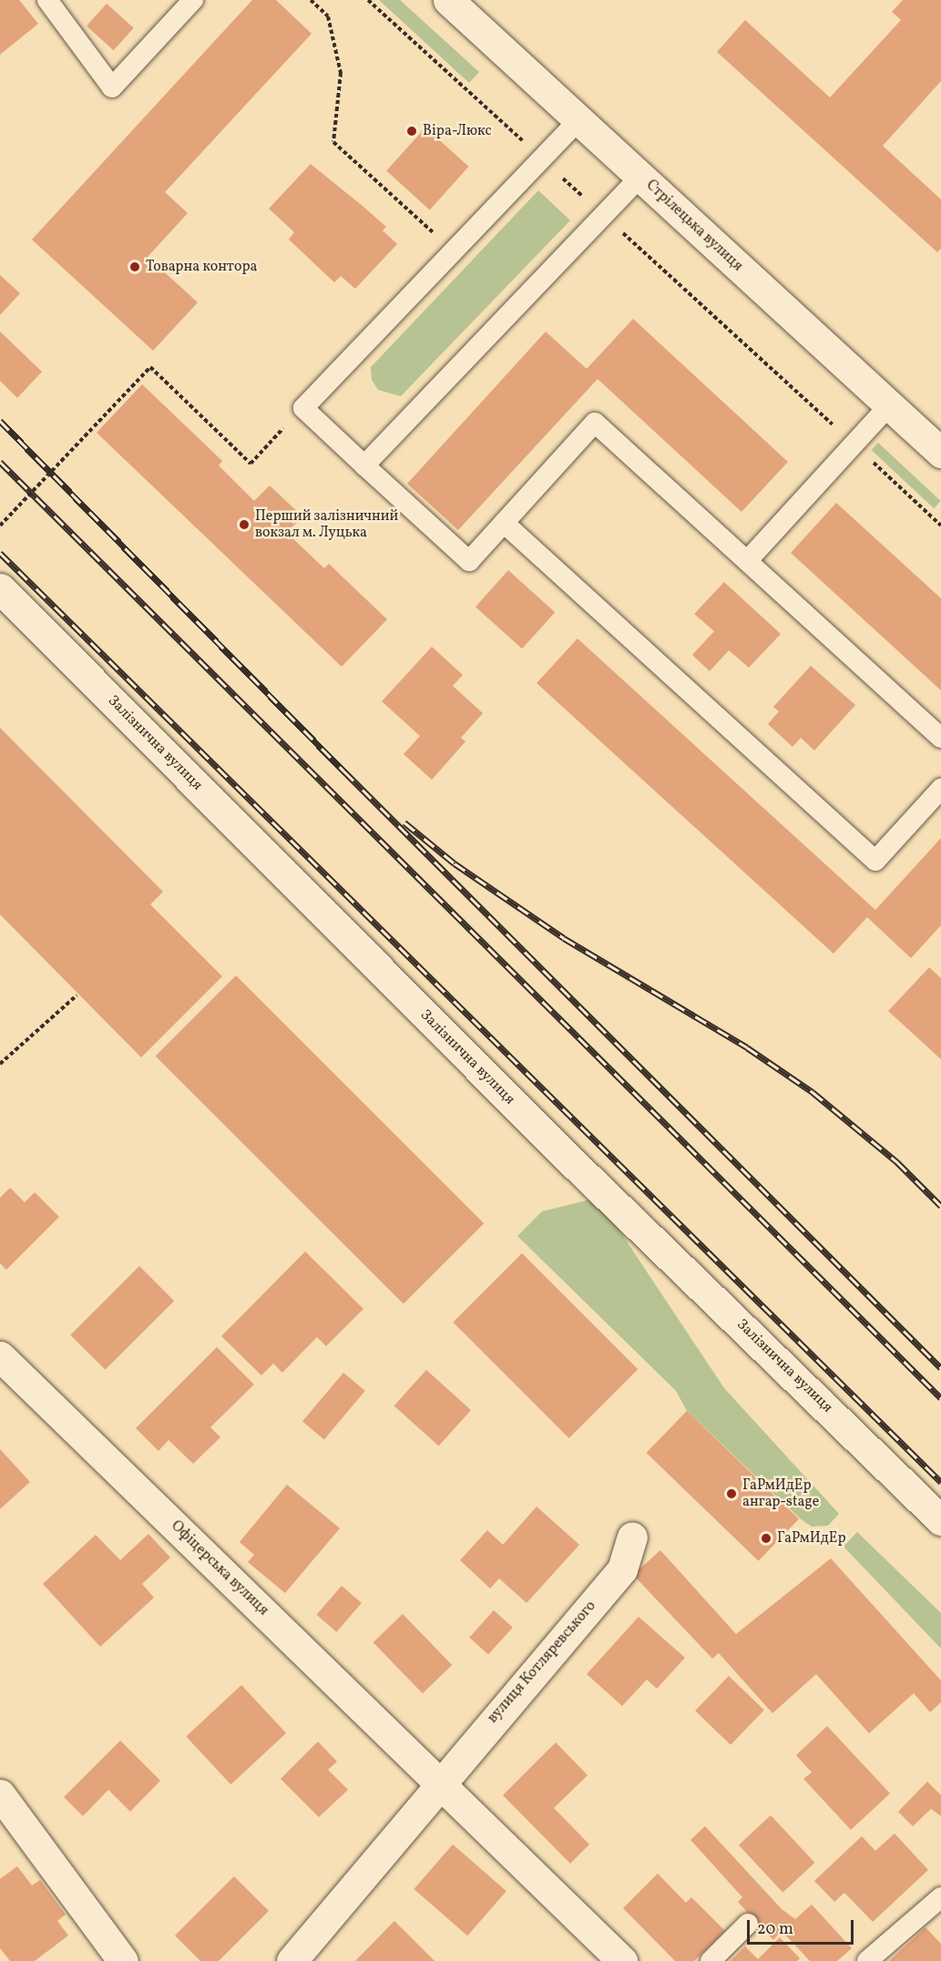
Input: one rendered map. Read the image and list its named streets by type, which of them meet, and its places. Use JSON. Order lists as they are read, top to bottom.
{
  "streets": {
    "street": [
      "Стрілецька вулиця",
      "Залізнична вулиця",
      "Офіцерська вулиця",
      "вулиця Котляревського"
    ]
  },
  "crossings": [
    ["Офіцерська вулиця", "вулиця Котляревського"]
  ],
  "places": [
    "Віра-Люкс",
    "Товарна контора",
    "Перший залізничний вокзал м. Луцька",
    "ГаРмИдЕр ангар-stage",
    "ГаРмИдЕр"
  ],
  "scale_bar": "20 m"
}
